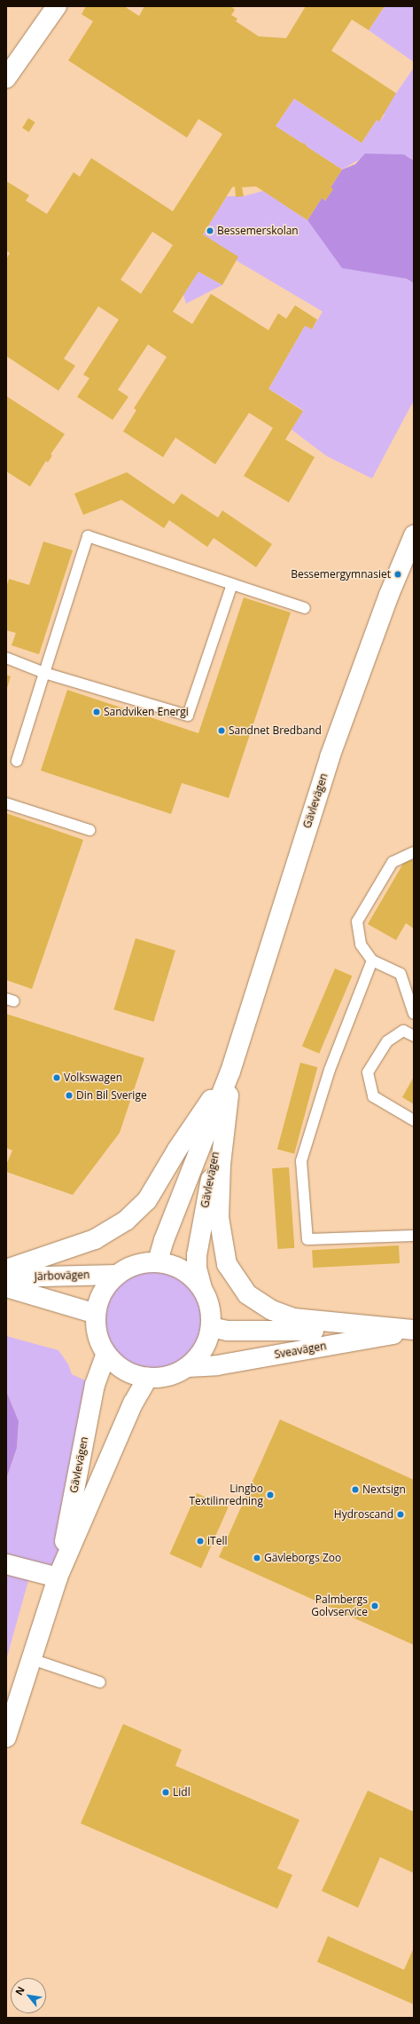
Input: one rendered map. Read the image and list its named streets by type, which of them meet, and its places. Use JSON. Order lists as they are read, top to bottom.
{
  "streets": {
    "main road": ["Gävlevägen", "Järbovägen", "Sveavägen"]
  },
  "crossings": [
    ["Gävlevägen", "Järbovägen"],
    ["Gävlevägen", "Sveavägen"],
    ["Järbovägen", "Sveavägen"]
  ],
  "places": [
    "Bessemerskolan",
    "Bessemergymnasiet",
    "Sandviken Energi",
    "Sandnet Bredband",
    "Volkswagen",
    "Din Bil Sverige",
    "Nextsign",
    "Lingbo Textilinredning",
    "Hydroscand",
    "iTell",
    "Gävleborgs Zoo",
    "Palmbergs Golvservice",
    "Lidl"
  ],
  "north": "top left"
}
